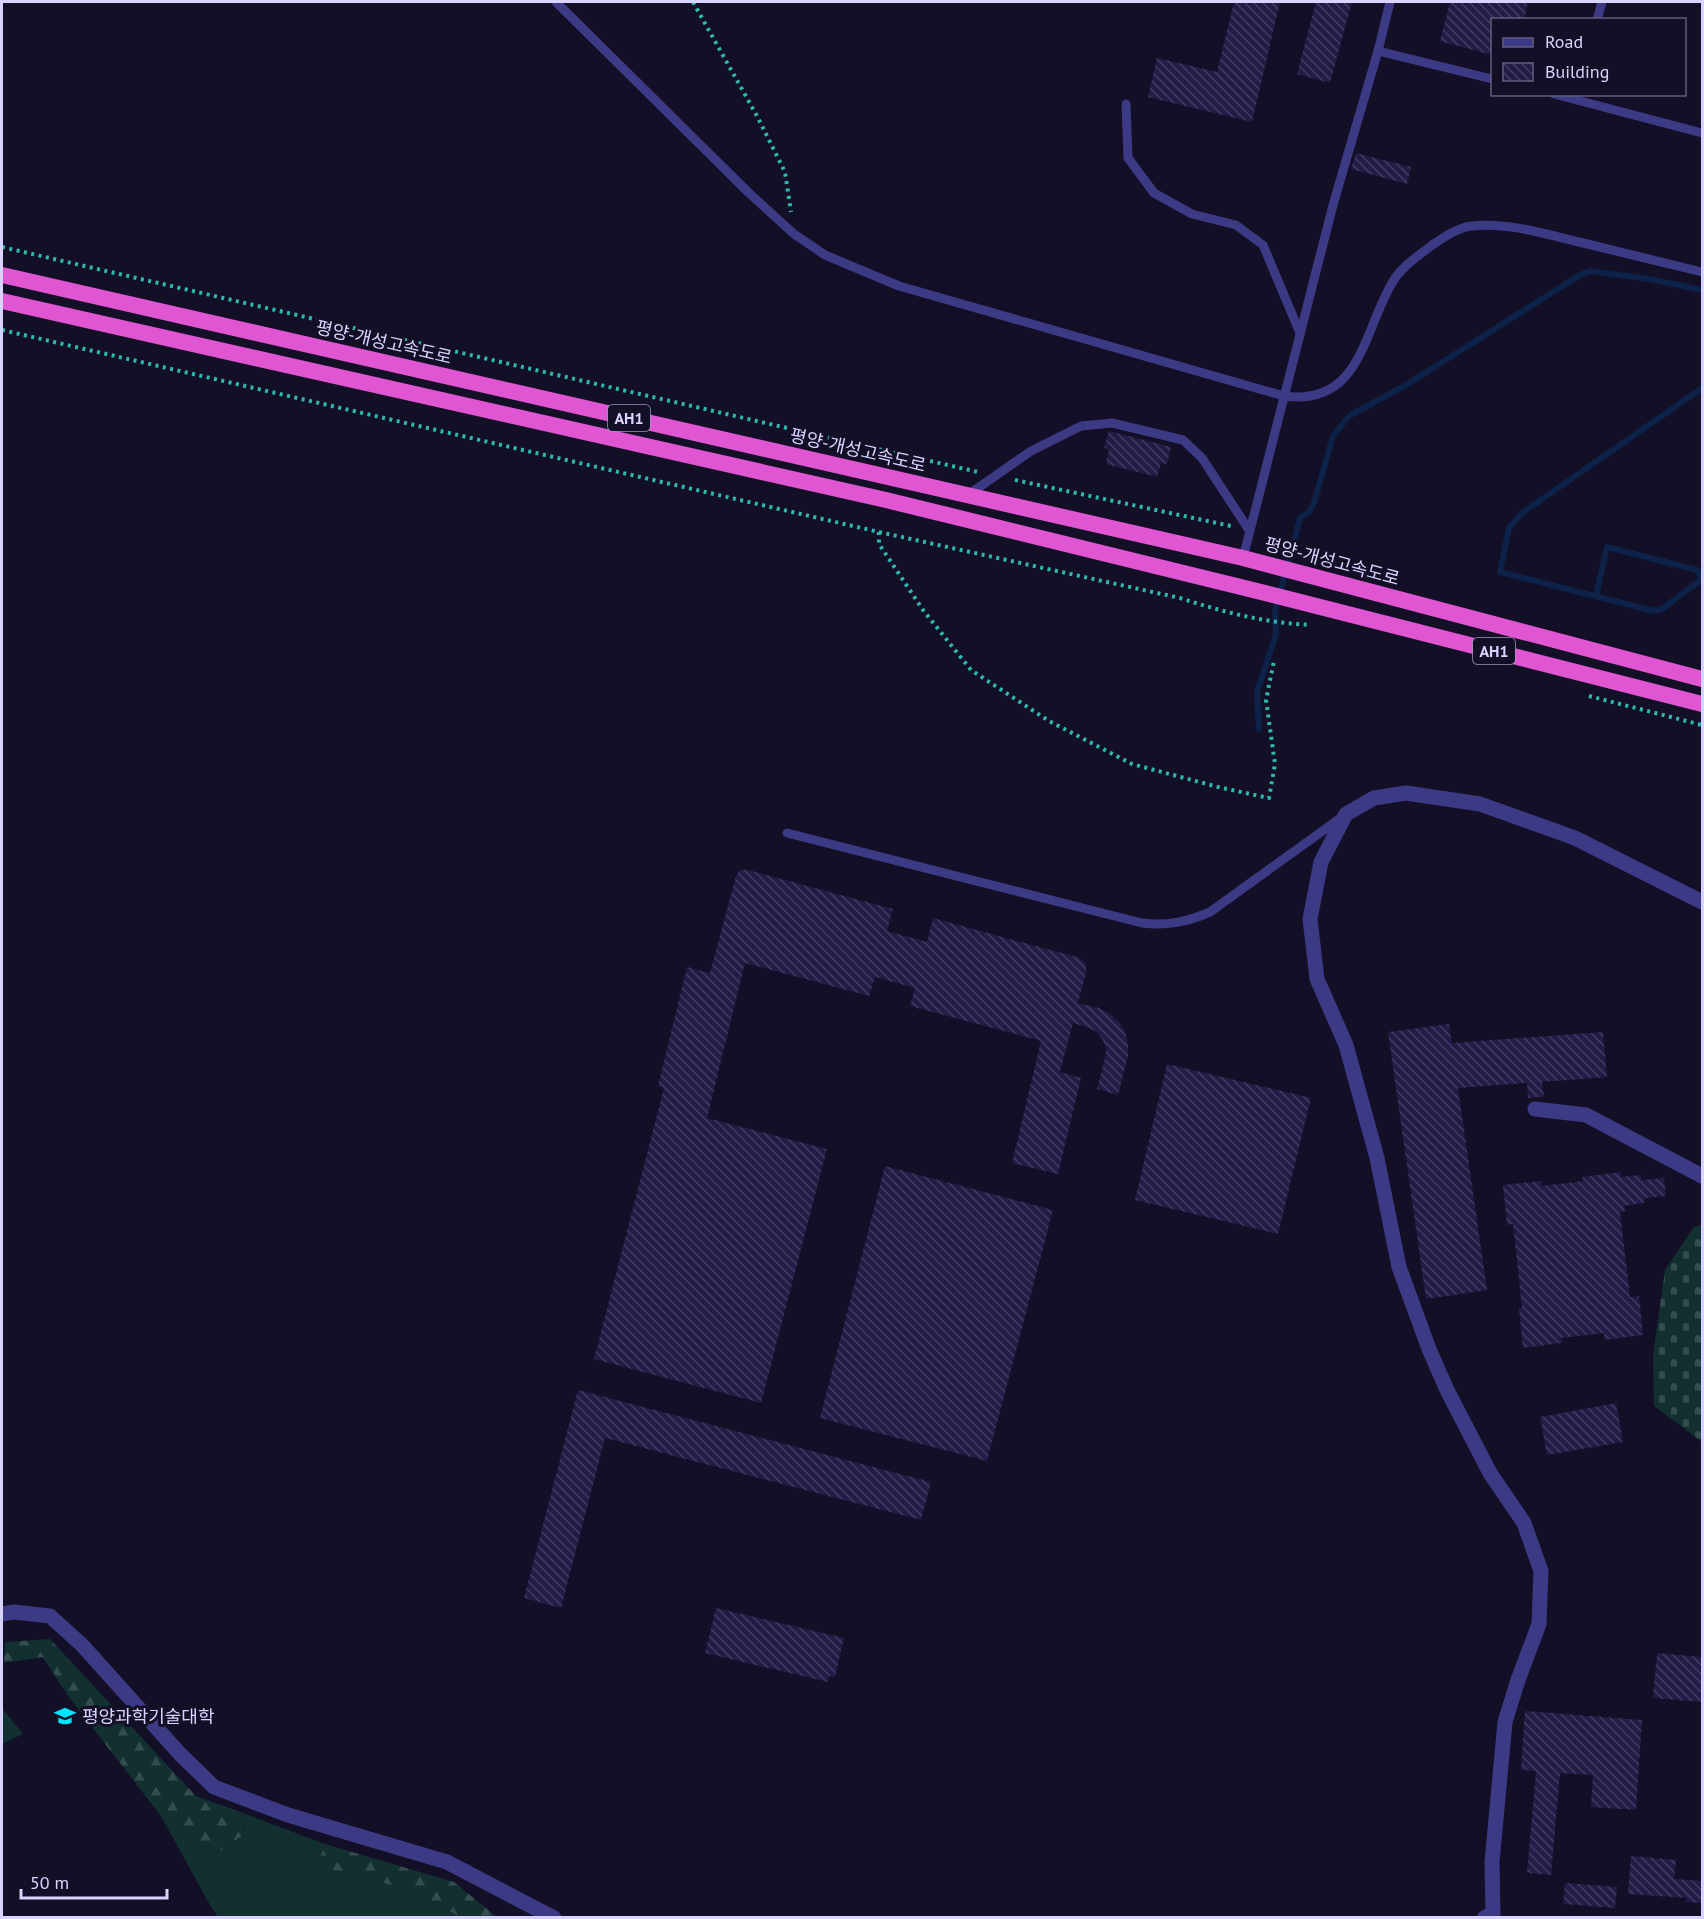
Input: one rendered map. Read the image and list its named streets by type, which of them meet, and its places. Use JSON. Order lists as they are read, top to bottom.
{
  "streets": {
    "highway": ["평양-개성고속도로", "AH1"]
  },
  "places": {
    "school or university": ["평양과학기술대학"]
  },
  "legend": ["Road", "Building"],
  "scale_bar": "50 m"
}
